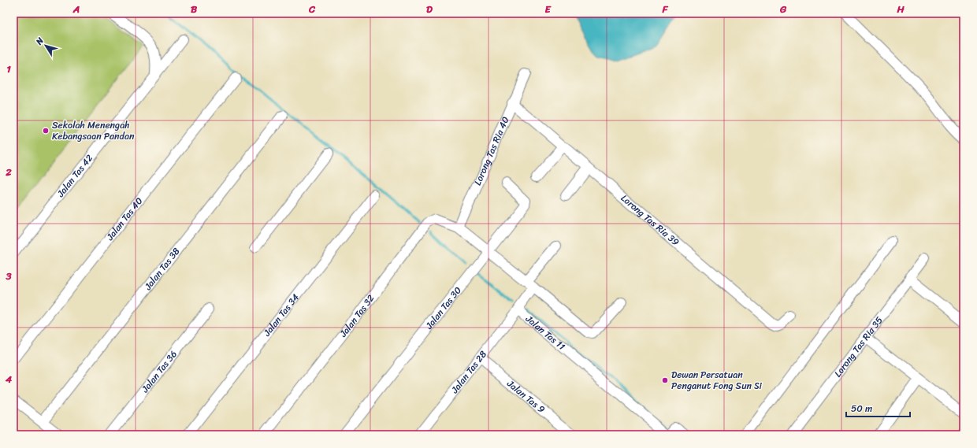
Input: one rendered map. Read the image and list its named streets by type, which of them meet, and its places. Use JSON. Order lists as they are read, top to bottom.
{
  "streets": {
    "street": [
      "Lorong Tas Ria 40",
      "Jalan Tas 42",
      "Jalan Tas 40",
      "Lorong Tas Ria 39",
      "Jalan Tas 38",
      "Jalan Tas 30",
      "Jalan Tas 34",
      "Jalan Tas 32",
      "Jalan Tas 11",
      "Lorong Tas Ria 35",
      "Jalan Tas 36",
      "Jalan Tas 28",
      "Jalan Tas 9"
    ]
  },
  "crossings": [
    ["Lorong Tas Ria 40", "Lorong Tas Ria 39"],
    ["Lorong Tas Ria 40", "Jalan Tas 32"],
    ["Jalan Tas 11", "Jalan Tas 28"],
    ["Jalan Tas 28", "Jalan Tas 9"]
  ],
  "places": ["Sekolah Menengah Kebangsaan Pandan", "Dewan Persatuan Penganut Fong Sun Si"],
  "scale_bar": "50 m",
  "north": "top left",
  "grid": {
    "columns": [
      "A",
      "B",
      "C",
      "D",
      "E",
      "F",
      "G",
      "H"
    ],
    "rows": [
      "1",
      "2",
      "3",
      "4"
    ]
  }
}
